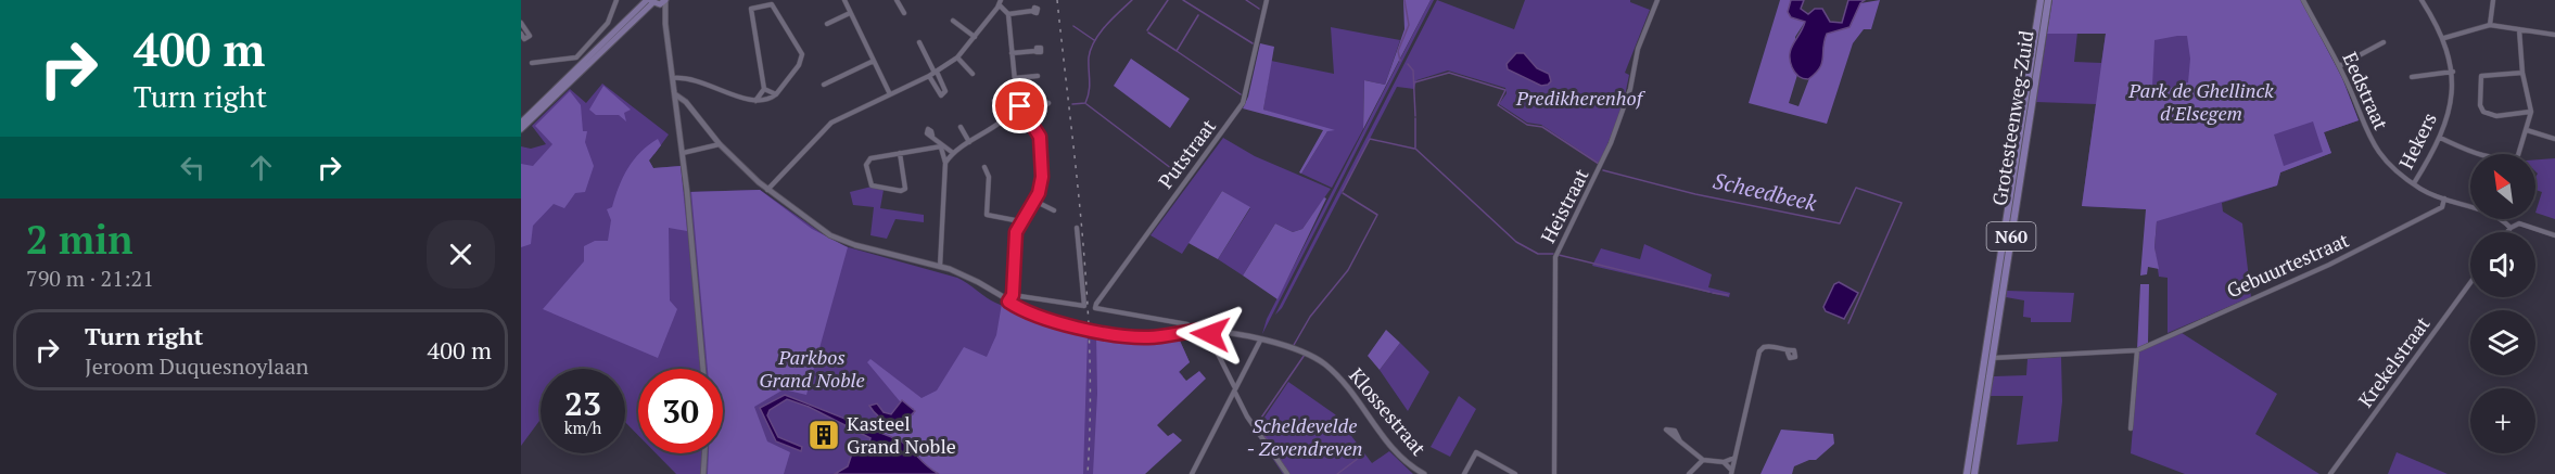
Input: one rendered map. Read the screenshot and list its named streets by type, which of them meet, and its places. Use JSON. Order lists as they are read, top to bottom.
{
  "streets": {
    "highway": ["Grotesteenweg-Zuid", "N60"],
    "street": [
      "Eedstraat",
      "Hekers",
      "Putstraat",
      "Heistraat",
      "Gebuurtestraat",
      "Krekelstraat",
      "Klossestraat"
    ]
  },
  "crossings": [
    ["Eedstraat", "Hekers"],
    ["Eedstraat", "Gebuurtestraat"],
    ["Grotesteenweg-Zuid", "Gebuurtestraat"],
    ["Putstraat", "Klossestraat"]
  ],
  "water": ["Scheedbeek"],
  "parks": [
    "Park de Ghellinck d'Elsegem",
    "Predikherenhof",
    "Parkbos Grand Noble",
    "Scheldevelde - Zevendreven"
  ],
  "places": {
    "building": ["Kasteel Grand Noble"]
  },
  "north": "top left",
  "page": {
    "turn": ["400 m", "Turn right"],
    "map_buttons": "+",
    "heading": ["2 min", "790 m · 21:21"],
    "list": [
      {
        "name": "Turn right",
        "note": "Jeroom Duquesnoylaan",
        "value": "400 m"
      }
    ],
    "speed": "23 km/h",
    "limit": "30"
  }
}
